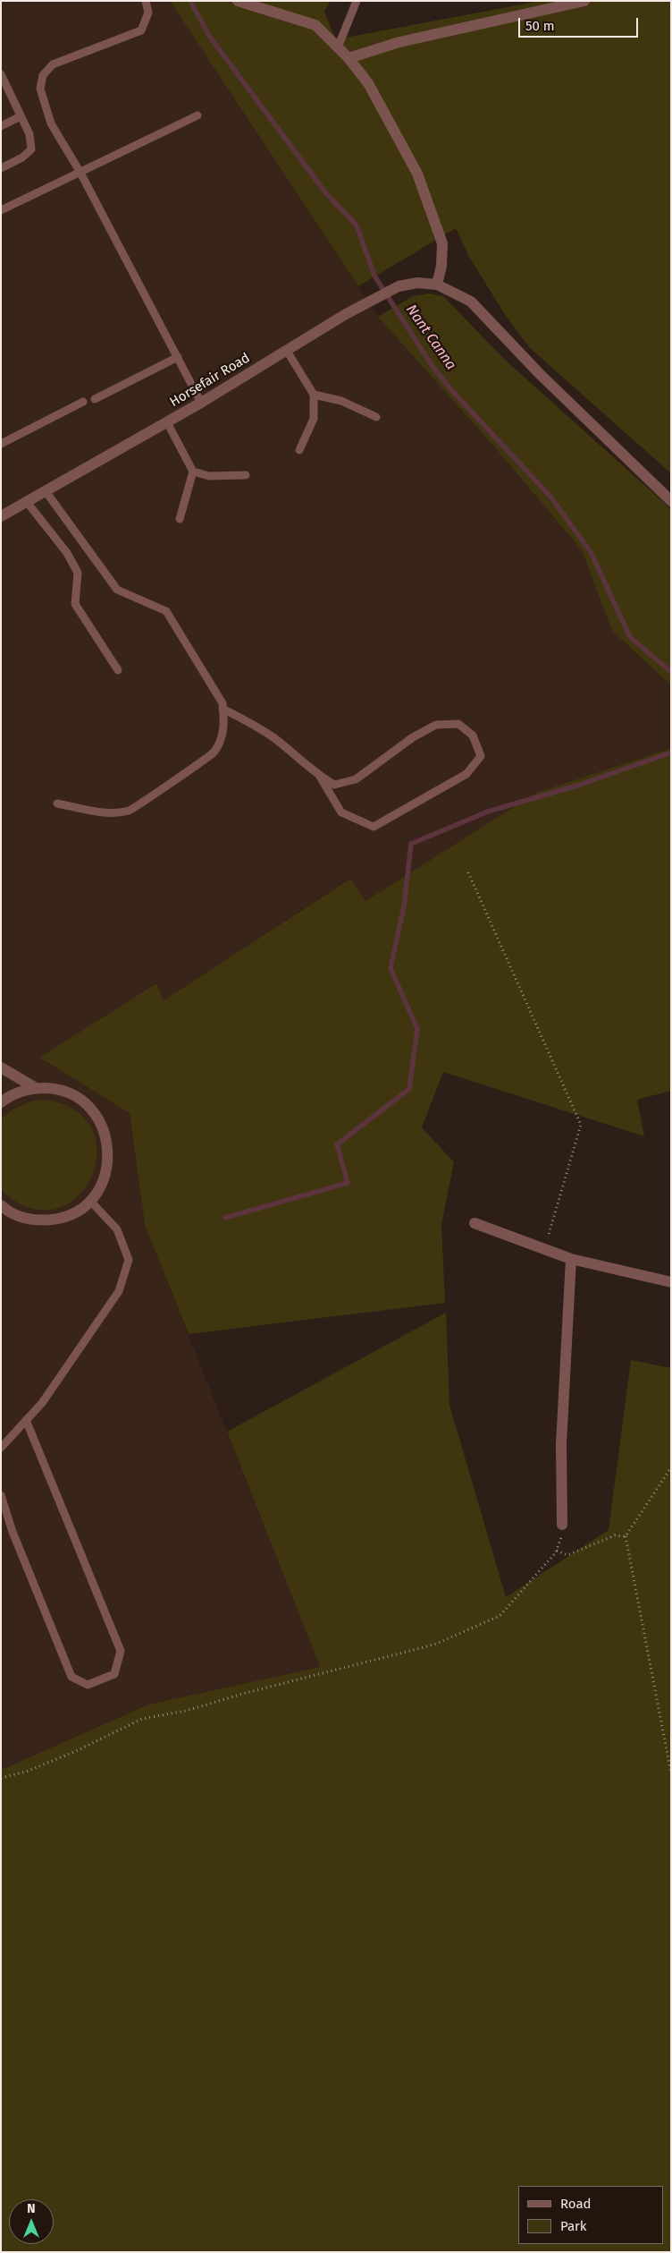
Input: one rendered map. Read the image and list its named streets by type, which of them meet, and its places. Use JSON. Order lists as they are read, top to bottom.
{
  "streets": {
    "street": ["Horsefair Road"]
  },
  "water": ["Nant Canna"],
  "legend": ["Road", "Park"],
  "scale_bar": "50 m",
  "north": "top"
}
